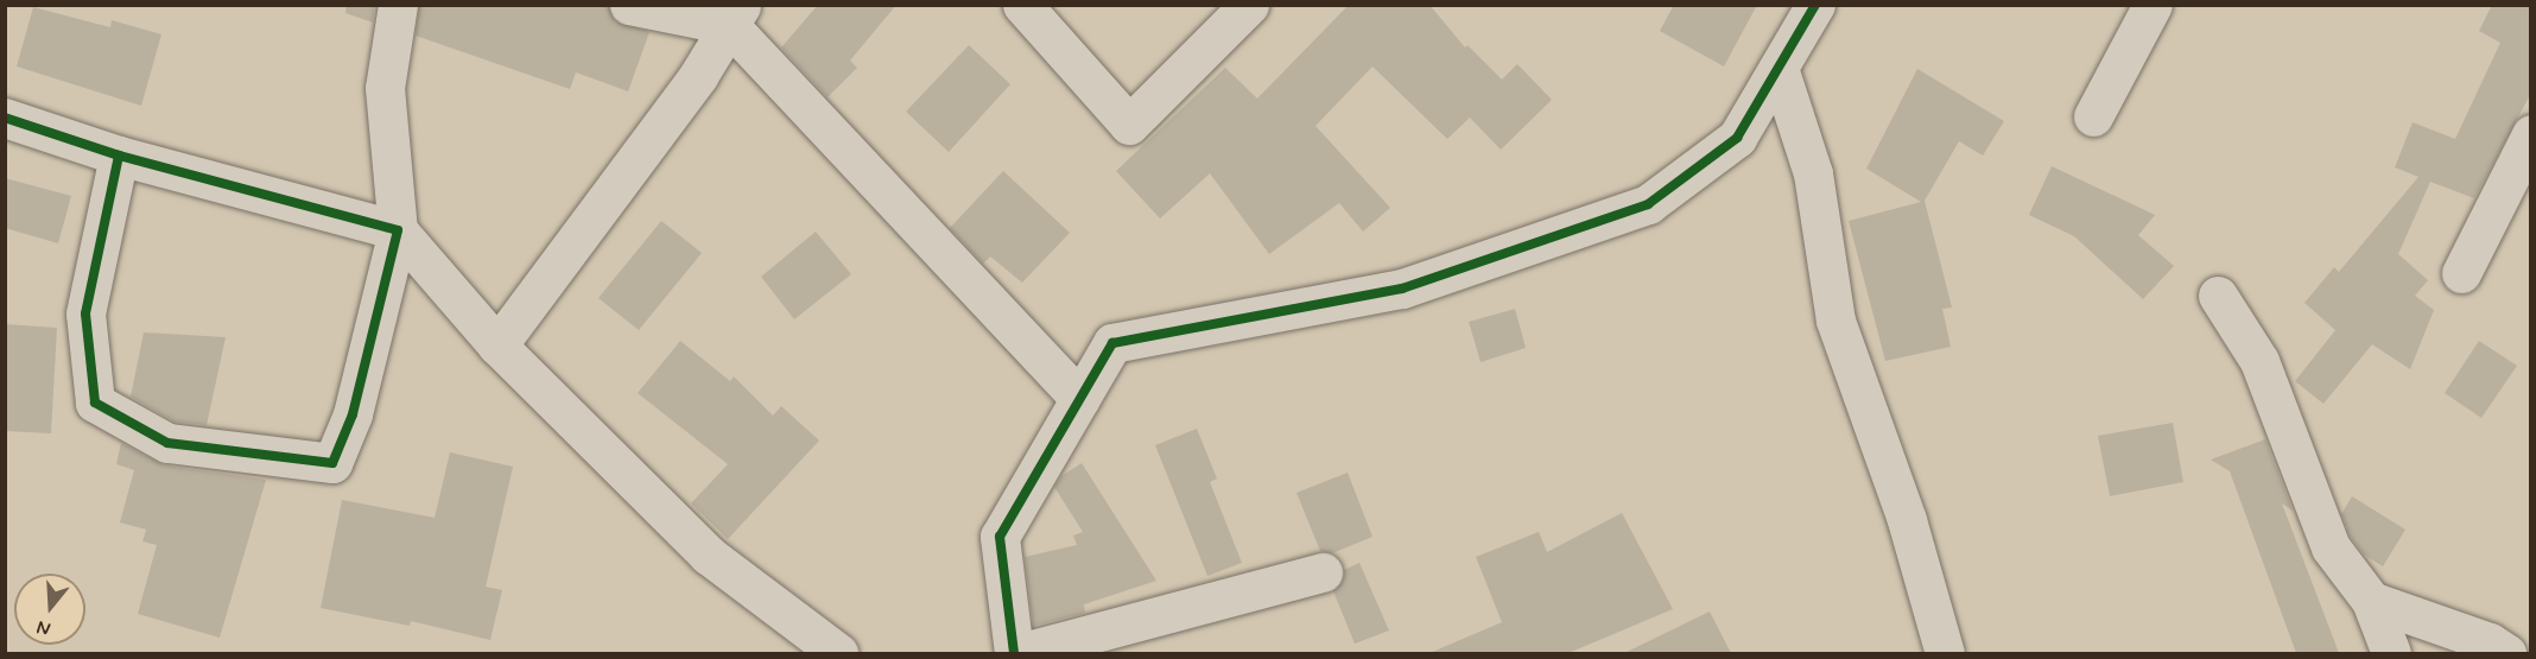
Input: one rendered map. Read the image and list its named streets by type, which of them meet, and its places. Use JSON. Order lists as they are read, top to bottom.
{
  "north": "bottom"
}
